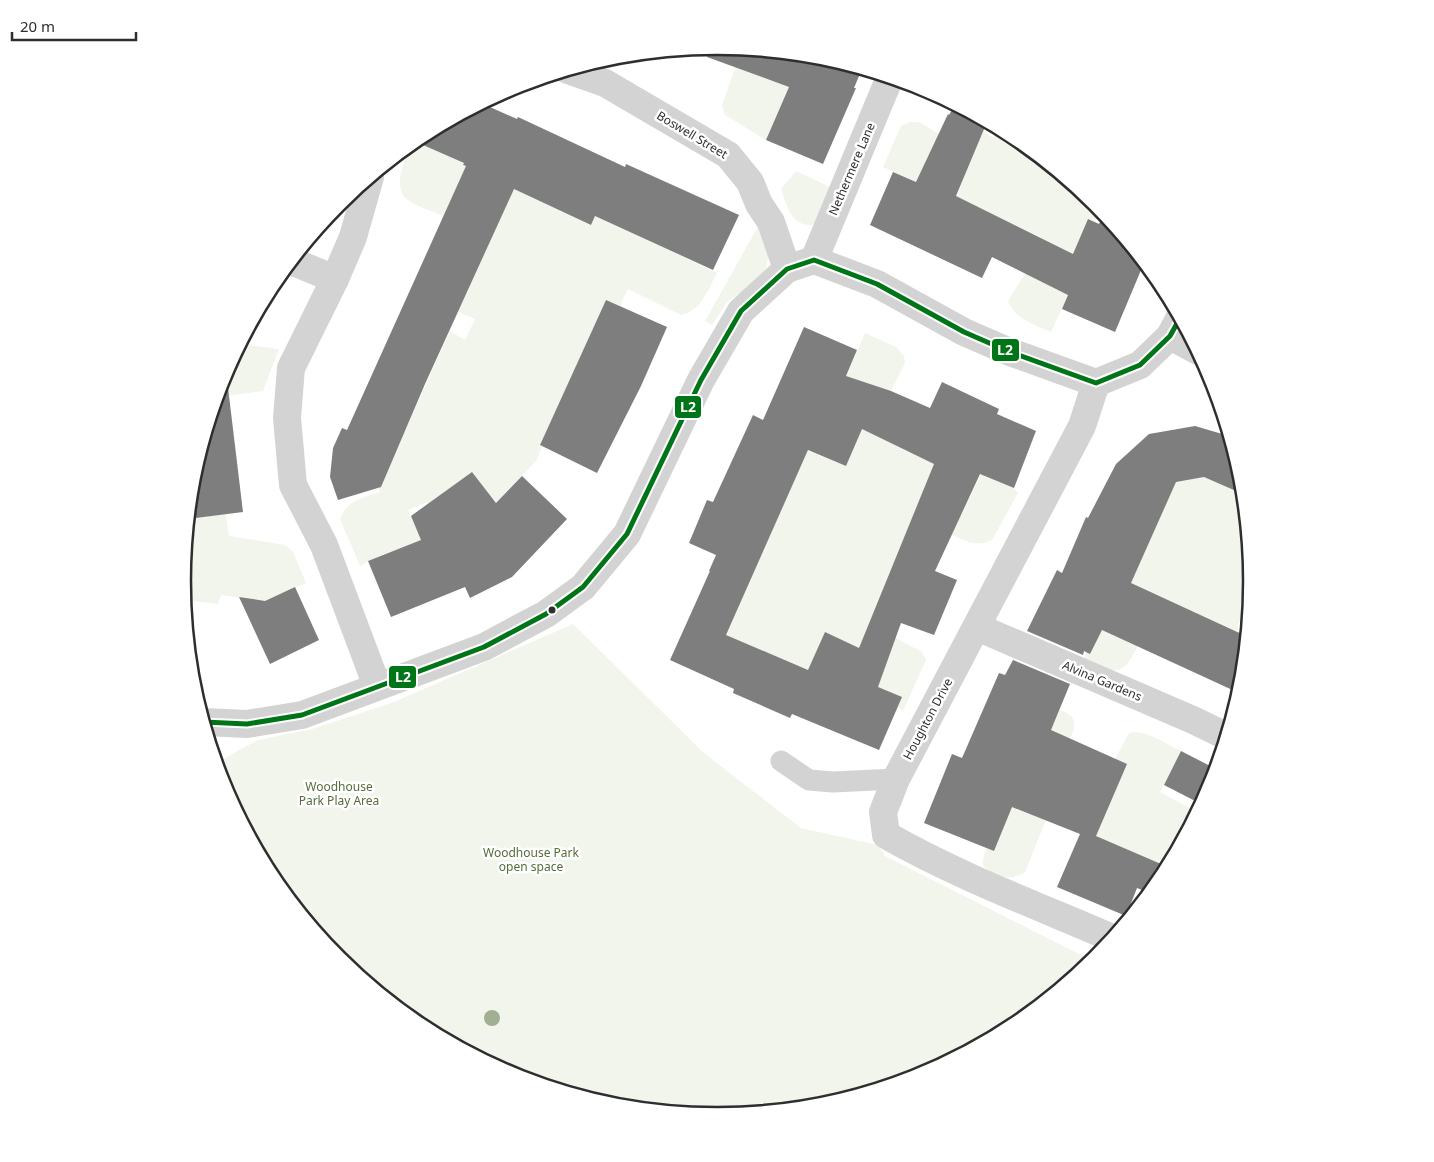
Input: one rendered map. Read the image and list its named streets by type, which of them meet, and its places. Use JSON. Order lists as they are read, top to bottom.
{
  "streets": {
    "street": [
      "Boswell Street",
      "Nethermere Lane",
      "Alvina Gardens",
      "Houghton Drive"
    ]
  },
  "crossings": [
    ["Alvina Gardens", "Houghton Drive"]
  ],
  "parks": ["Woodhouse Park Play Area", "Woodhouse Park open space"],
  "lines": ["transit line L2"],
  "scale_bar": "20 m"
}
